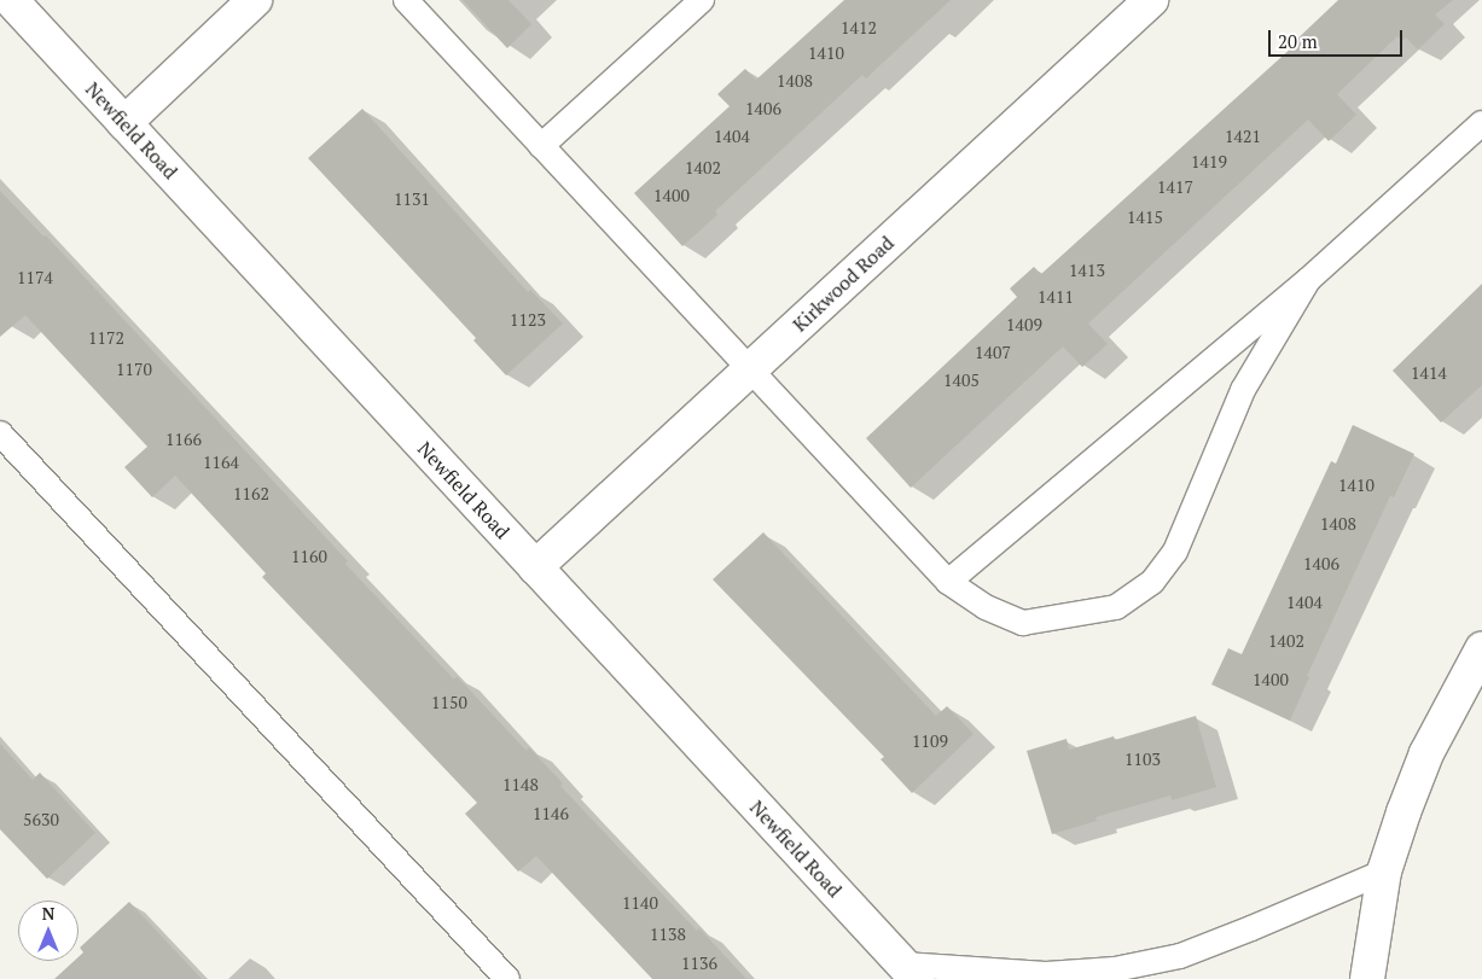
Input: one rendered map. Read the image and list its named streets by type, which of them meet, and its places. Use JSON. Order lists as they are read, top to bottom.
{
  "streets": {
    "street": ["Newfield Road", "Kirkwood Road"]
  },
  "crossings": [
    ["Newfield Road", "Kirkwood Road"]
  ],
  "house_numbers": [
    "1412",
    "1410",
    "1408",
    "1406",
    "1404",
    "1421",
    "1419",
    "1402",
    "1417",
    "1400",
    "1131",
    "1415",
    "1413",
    "1174",
    "1411",
    "1123",
    "1409",
    "1172",
    "1407",
    "1170",
    "1414",
    "1405",
    "1166",
    "1164",
    "1410",
    "1162",
    "1408",
    "1160",
    "1406",
    "1404",
    "1402",
    "1400",
    "1150",
    "1109",
    "1103",
    "1148",
    "1146",
    "5630",
    "1140",
    "1138",
    "1136"
  ],
  "scale_bar": "20 m",
  "north": "top"
}
